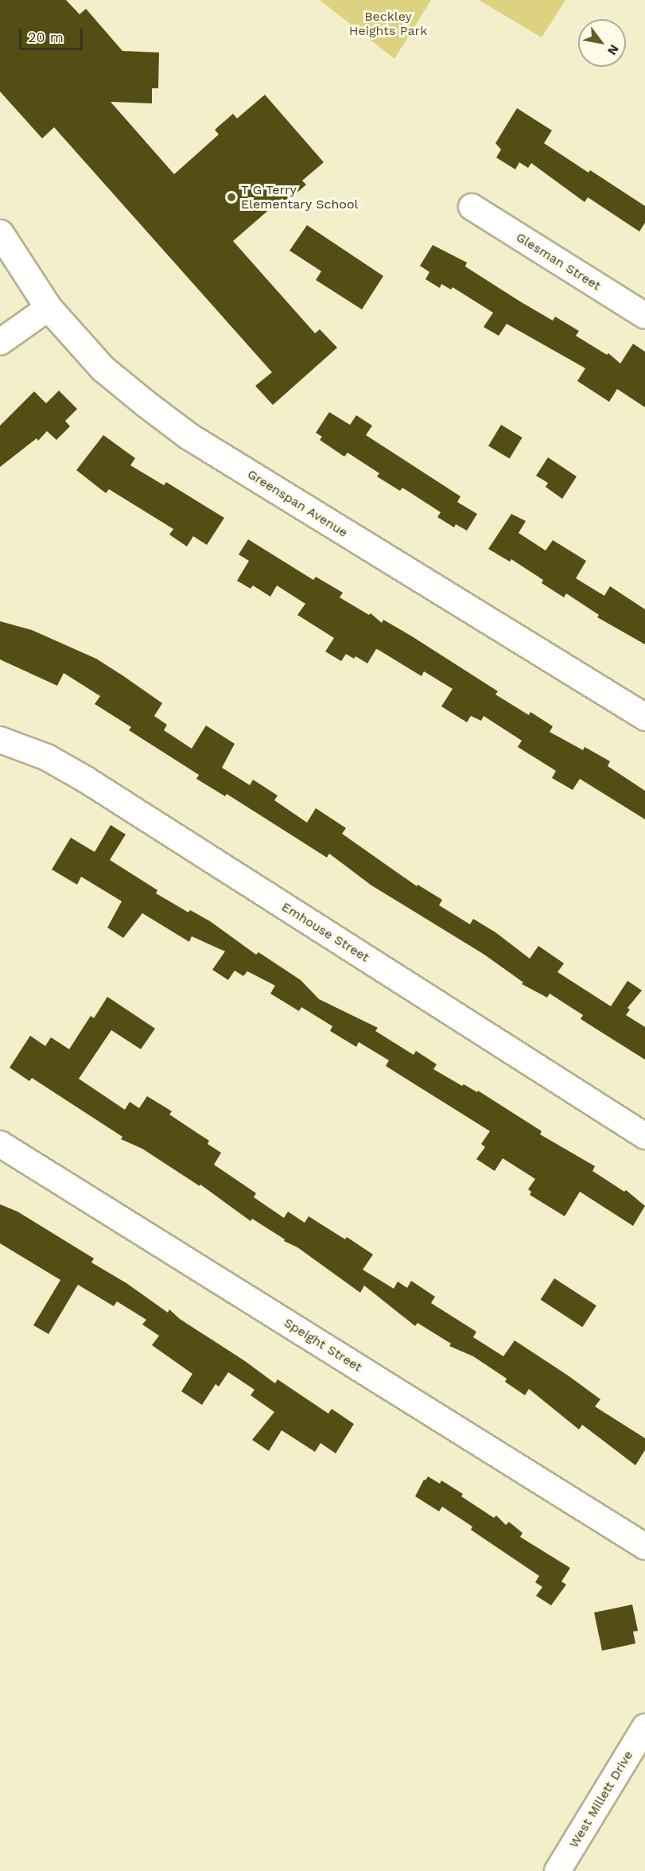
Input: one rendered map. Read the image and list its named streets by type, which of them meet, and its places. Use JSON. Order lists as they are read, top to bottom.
{
  "streets": {
    "street": [
      "Glesman Street",
      "Greenspan Avenue",
      "Emhouse Street",
      "Speight Street",
      "West Millett Drive"
    ]
  },
  "parks": ["Beckley Heights Park"],
  "places": ["T G Terry Elementary School"],
  "scale_bar": "20 m",
  "north": "bottom right"
}
